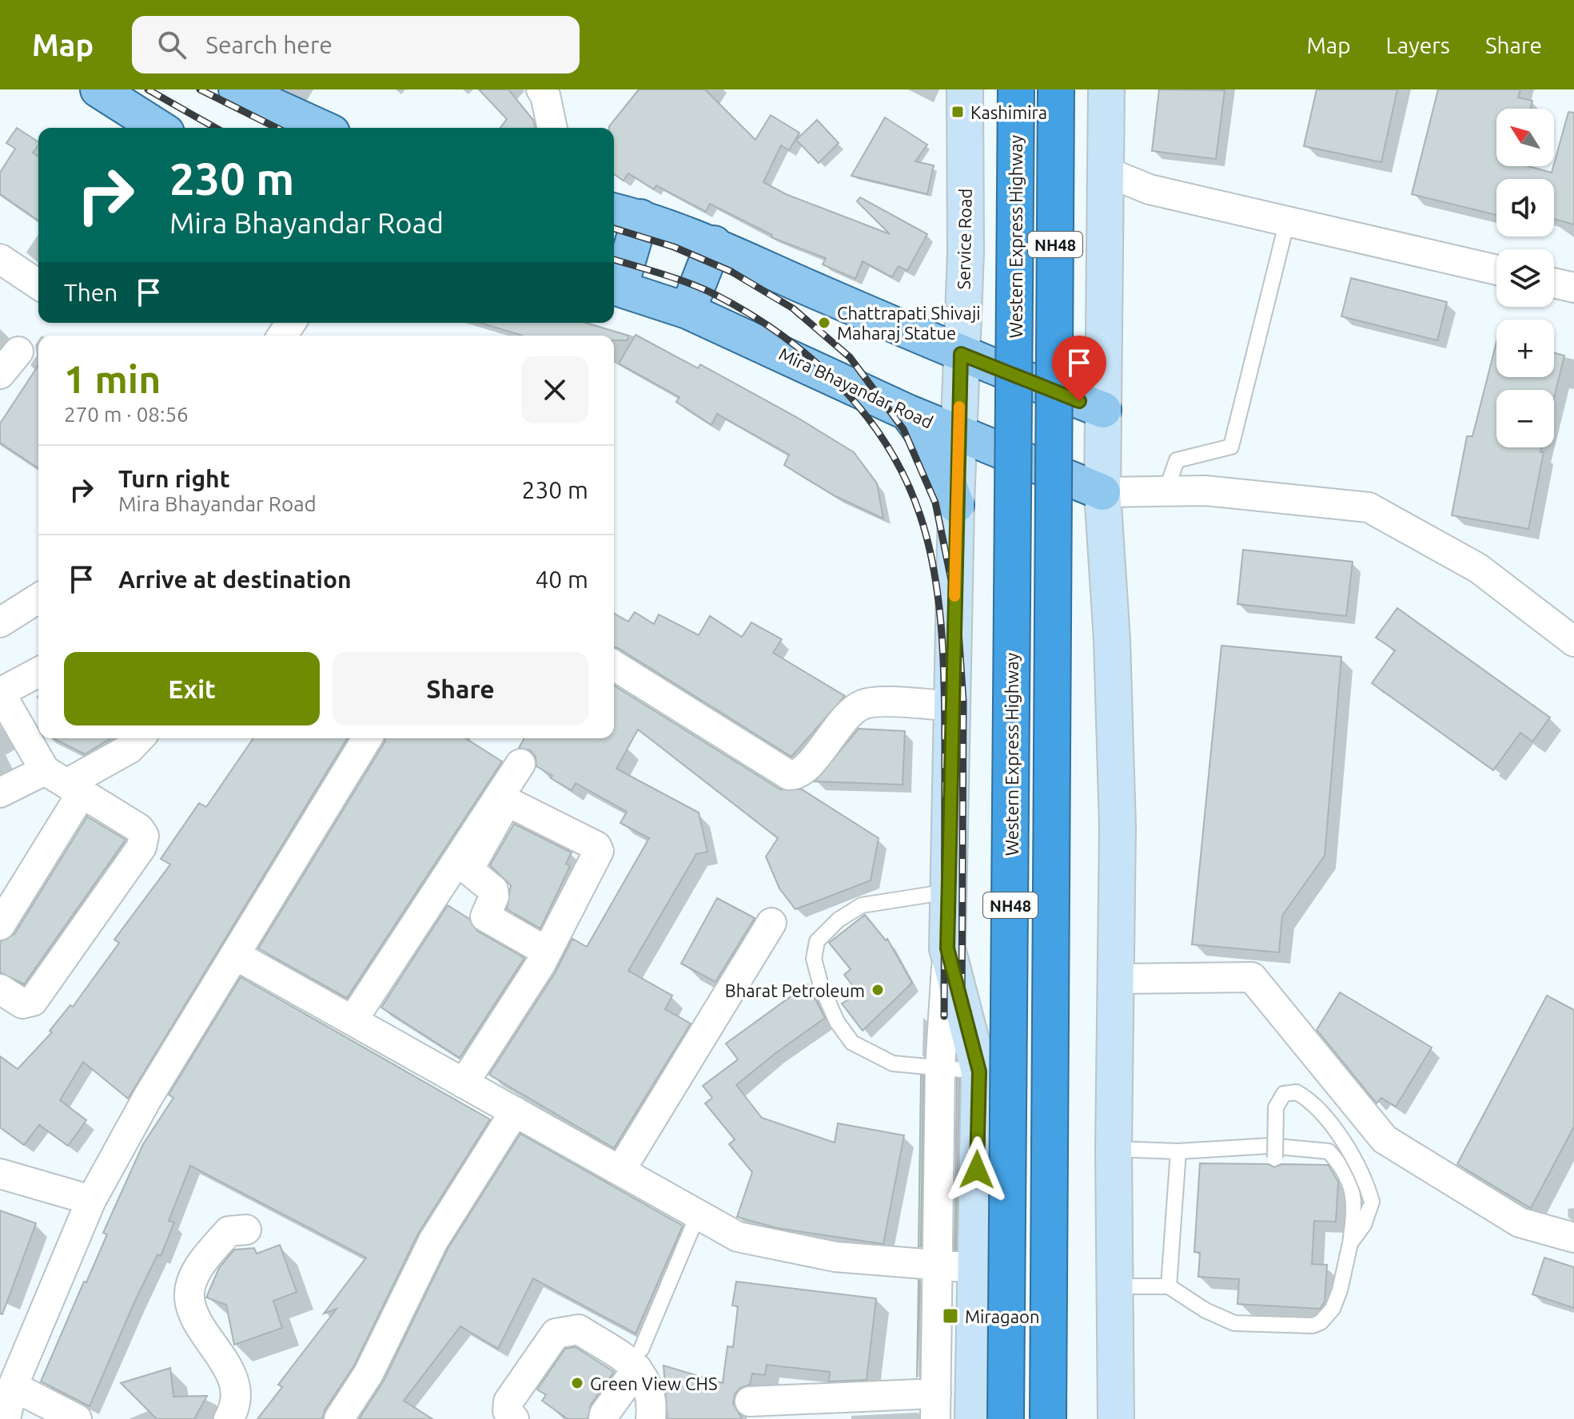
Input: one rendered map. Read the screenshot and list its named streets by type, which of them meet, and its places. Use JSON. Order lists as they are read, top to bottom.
{
  "streets": {
    "highway": ["Western Express Highway", "NH48"],
    "main road": ["Service Road", "Mira Bhayandar Road"]
  },
  "crossings": [
    ["Service Road", "Mira Bhayandar Road"]
  ],
  "places": {
    "transit": ["Kashimira", "Miragaon"],
    "other": ["Chattrapati Shivaji Maharaj Statue", "Bharat Petroleum", "Green View CHS"]
  },
  "north": "top left",
  "page": {
    "header": "Map",
    "search": "Search here",
    "nav": ["Map", "Layers", "Share"],
    "map_buttons": ["+", "−"],
    "turn": ["230 m", "Mira Bhayandar Road"],
    "then": "Then",
    "heading": ["1 min", "270 m · 08:56"],
    "list": [
      {
        "name": "Turn right",
        "note": "Mira Bhayandar Road",
        "value": "230 m"
      },
      {
        "name": "Arrive at destination",
        "value": "40 m"
      }
    ],
    "buttons": ["Exit", "Share"]
  }
}
